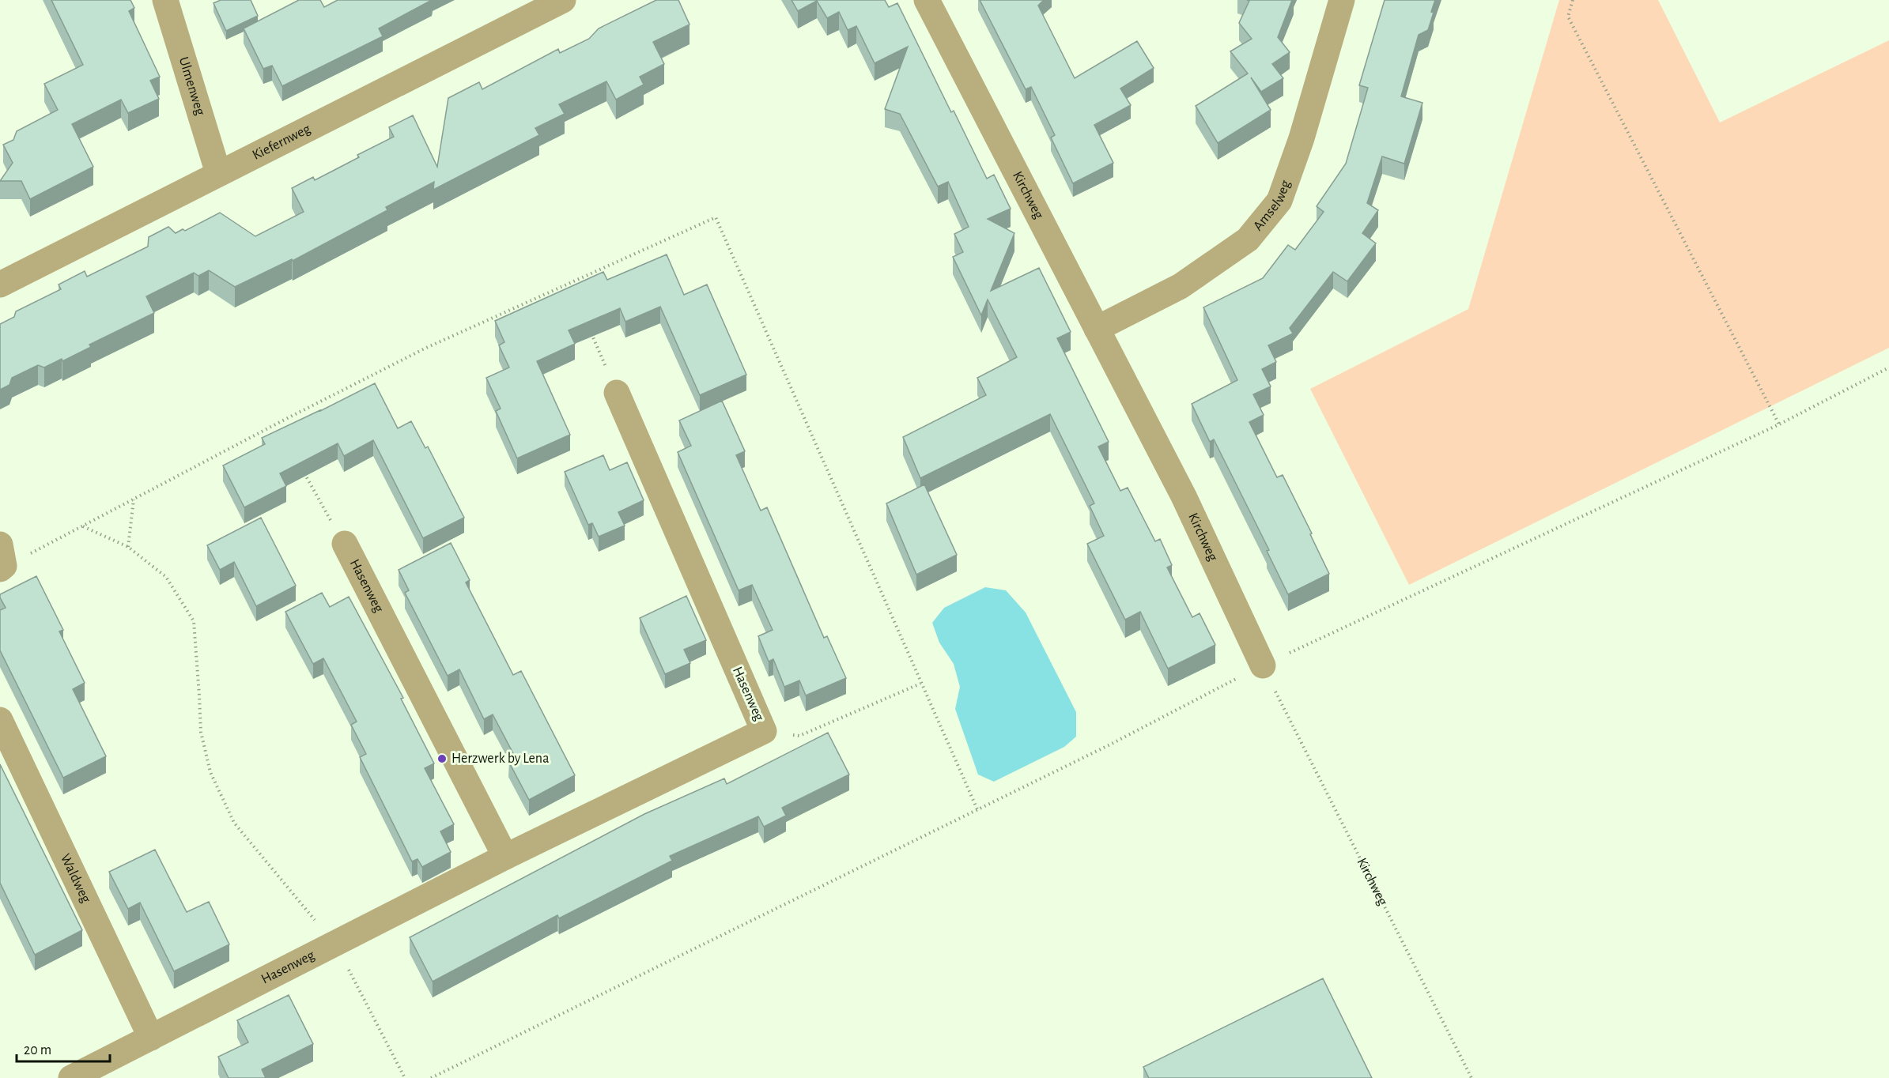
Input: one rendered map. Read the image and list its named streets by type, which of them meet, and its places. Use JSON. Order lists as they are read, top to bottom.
{
  "streets": {
    "street": [
      "Ulmenweg",
      "Kiefernweg",
      "Kirchweg",
      "Amselweg",
      "Hasenweg",
      "Waldweg"
    ]
  },
  "crossings": [
    ["Ulmenweg", "Kiefernweg"],
    ["Kirchweg", "Amselweg"],
    ["Hasenweg", "Waldweg"]
  ],
  "places": ["Herzwerk by Lena"],
  "scale_bar": "20 m"
}
